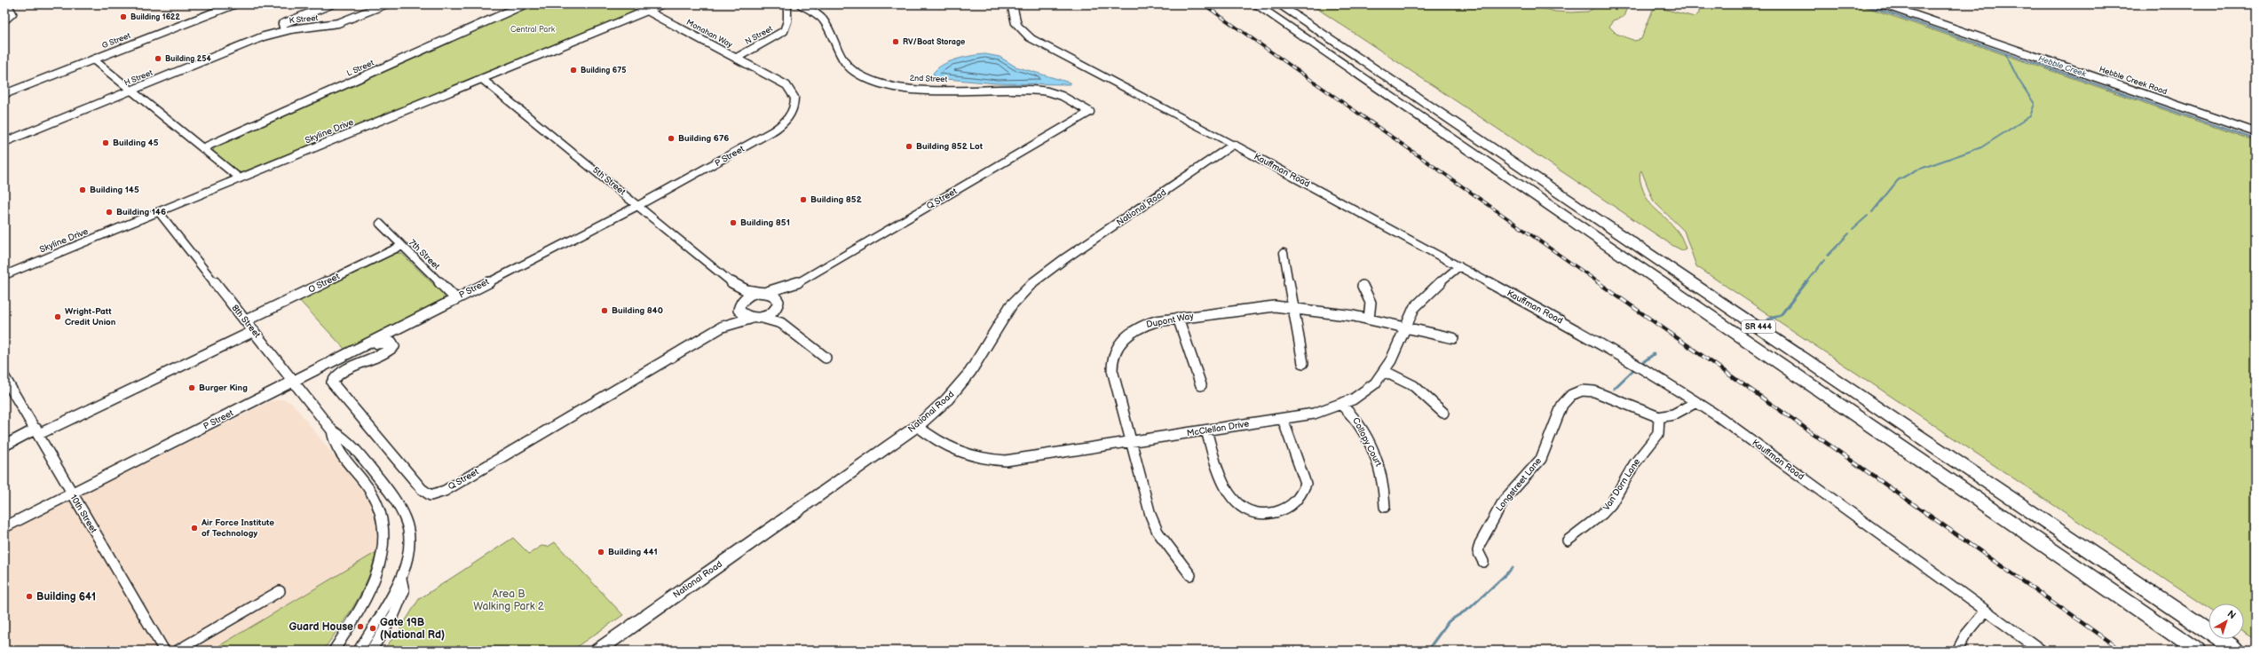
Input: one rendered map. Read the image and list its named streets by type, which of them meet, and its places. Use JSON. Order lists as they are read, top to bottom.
{
  "streets": {
    "highway": ["SR 444"],
    "main road": ["Kauffman Road", "National Road"],
    "street": [
      "K Street",
      "Monahan Way",
      "N Street",
      "G Street",
      "L Street",
      "H Street",
      "2nd Street",
      "Hebble Creek Road",
      "Skyline Drive",
      "P Street",
      "5th Street",
      "Q Street",
      "7th Street",
      "O Street",
      "Dupont Way",
      "8th Street",
      "McClellan Drive",
      "Collopy Court",
      "Longstreet Lane",
      "Van Dorn Lane",
      "10th Street"
    ]
  },
  "crossings": [
    ["K Street", "H Street"],
    ["Monahan Way", "N Street"],
    ["Monahan Way", "Skyline Drive"],
    ["Monahan Way", "P Street"],
    ["N Street", "P Street"],
    ["2nd Street", "Q Street"],
    ["Skyline Drive", "5th Street"],
    ["Skyline Drive", "8th Street"],
    ["P Street", "5th Street"],
    ["P Street", "Q Street"],
    ["P Street", "7th Street"],
    ["P Street", "8th Street"],
    ["P Street", "10th Street"],
    ["Kauffman Road", "National Road"],
    ["Kauffman Road", "McClellan Drive"],
    ["5th Street", "Q Street"],
    ["National Road", "McClellan Drive"],
    ["7th Street", "O Street"],
    ["O Street", "8th Street"],
    ["Dupont Way", "McClellan Drive"],
    ["McClellan Drive", "Collopy Court"],
    ["Longstreet Lane", "Van Dorn Lane"]
  ],
  "water": ["Hebble Creek"],
  "parks": ["Central Park", "Area B Walking Park 2"],
  "places": [
    "Building 1622",
    "RV/Boat Storage",
    "Building 254",
    "Building 675",
    "Building 676",
    "Building 45",
    "Building 852 Lot",
    "Building 145",
    "Building 852",
    "Building 146",
    "Building 851",
    "Building 840",
    "Wright-Patt Credit Union",
    "Burger King",
    "Air Force Institute of Technology",
    "Building 441",
    "Building 641",
    "Guard House",
    "Gate 19B (National Rd)"
  ],
  "north": "top right"
}
